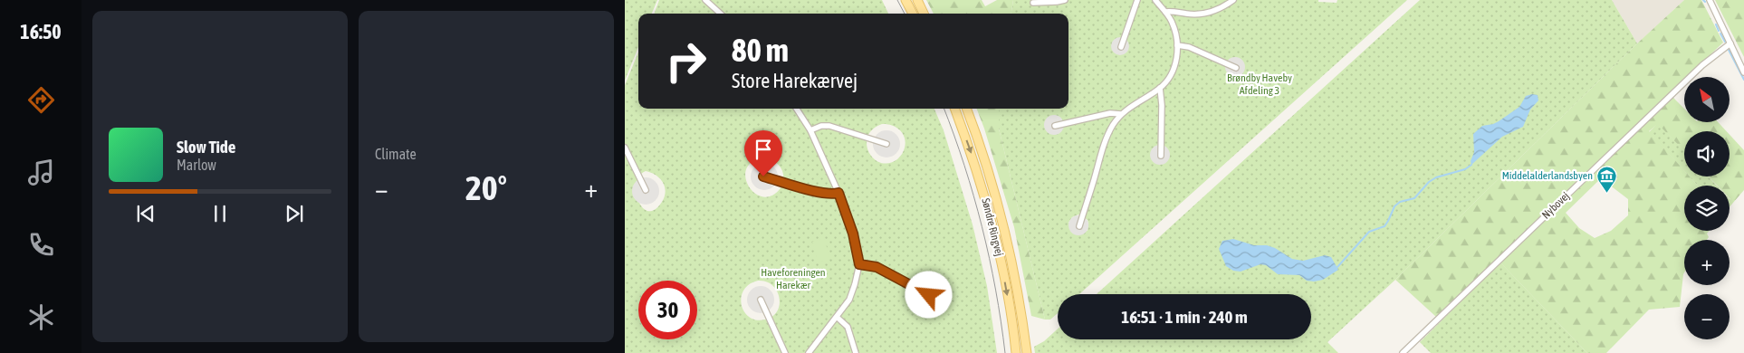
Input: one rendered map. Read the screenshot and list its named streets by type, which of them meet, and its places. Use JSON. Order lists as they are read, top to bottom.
{
  "streets": {
    "main road": ["Søndre Ringvej"],
    "street": ["Nybovej"]
  },
  "parks": ["Brøndby Haveby Afdeling 3", "Haveforeningen Harekær"],
  "places": {
    "museum": ["Middelalderlandsbyen"]
  },
  "north": "top left",
  "page": {
    "tabs": "16:50",
    "tile": "Climate",
    "turn": ["80 m", "Store Harekærvej"],
    "map_buttons": ["+", "−"],
    "song": ["Slow Tide", "Marlow"],
    "heat": ["−", "20°", "+"],
    "limit": "30",
    "trip": "16:51 · 1 min · 240 m"
  }
}
